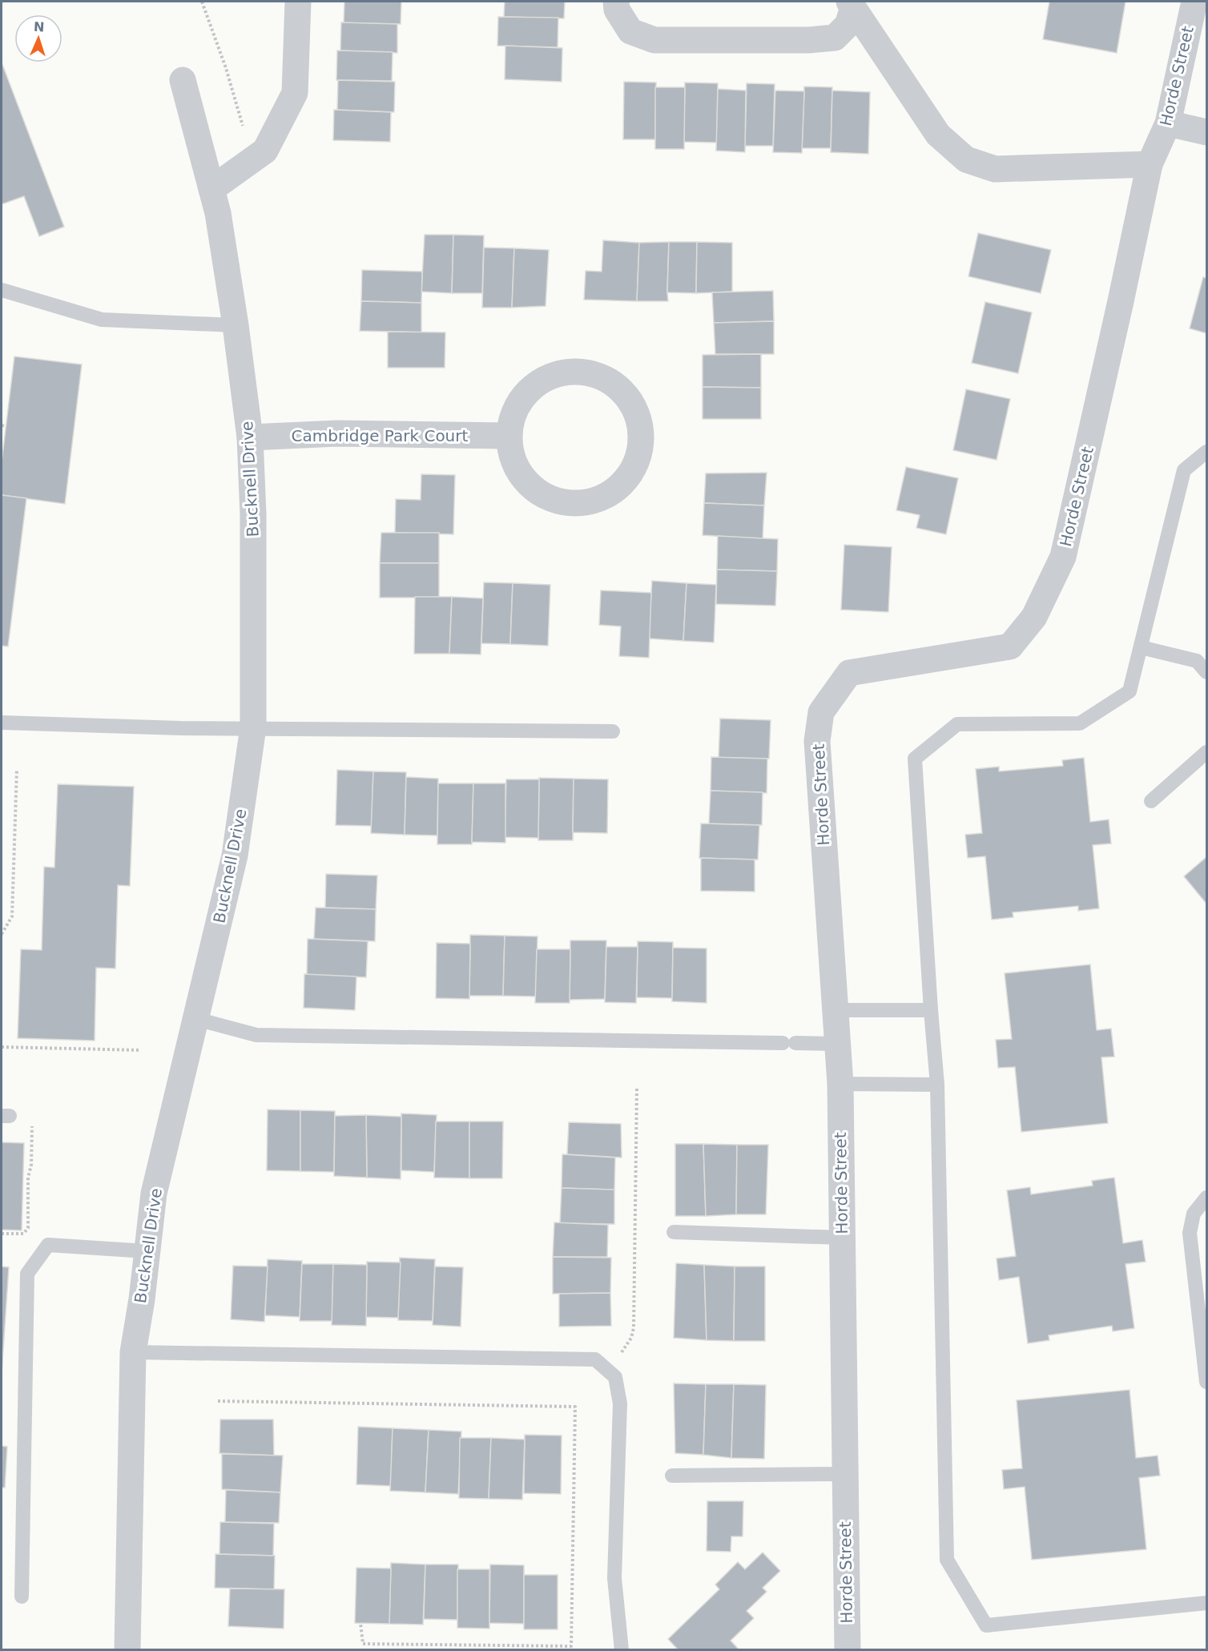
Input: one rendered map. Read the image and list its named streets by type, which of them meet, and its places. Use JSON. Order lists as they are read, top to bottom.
{
  "streets": {
    "street": ["Horde Street", "Cambridge Park Court", "Bucknell Drive"]
  },
  "crossings": [
    ["Cambridge Park Court", "Bucknell Drive"]
  ],
  "north": "top"
}
